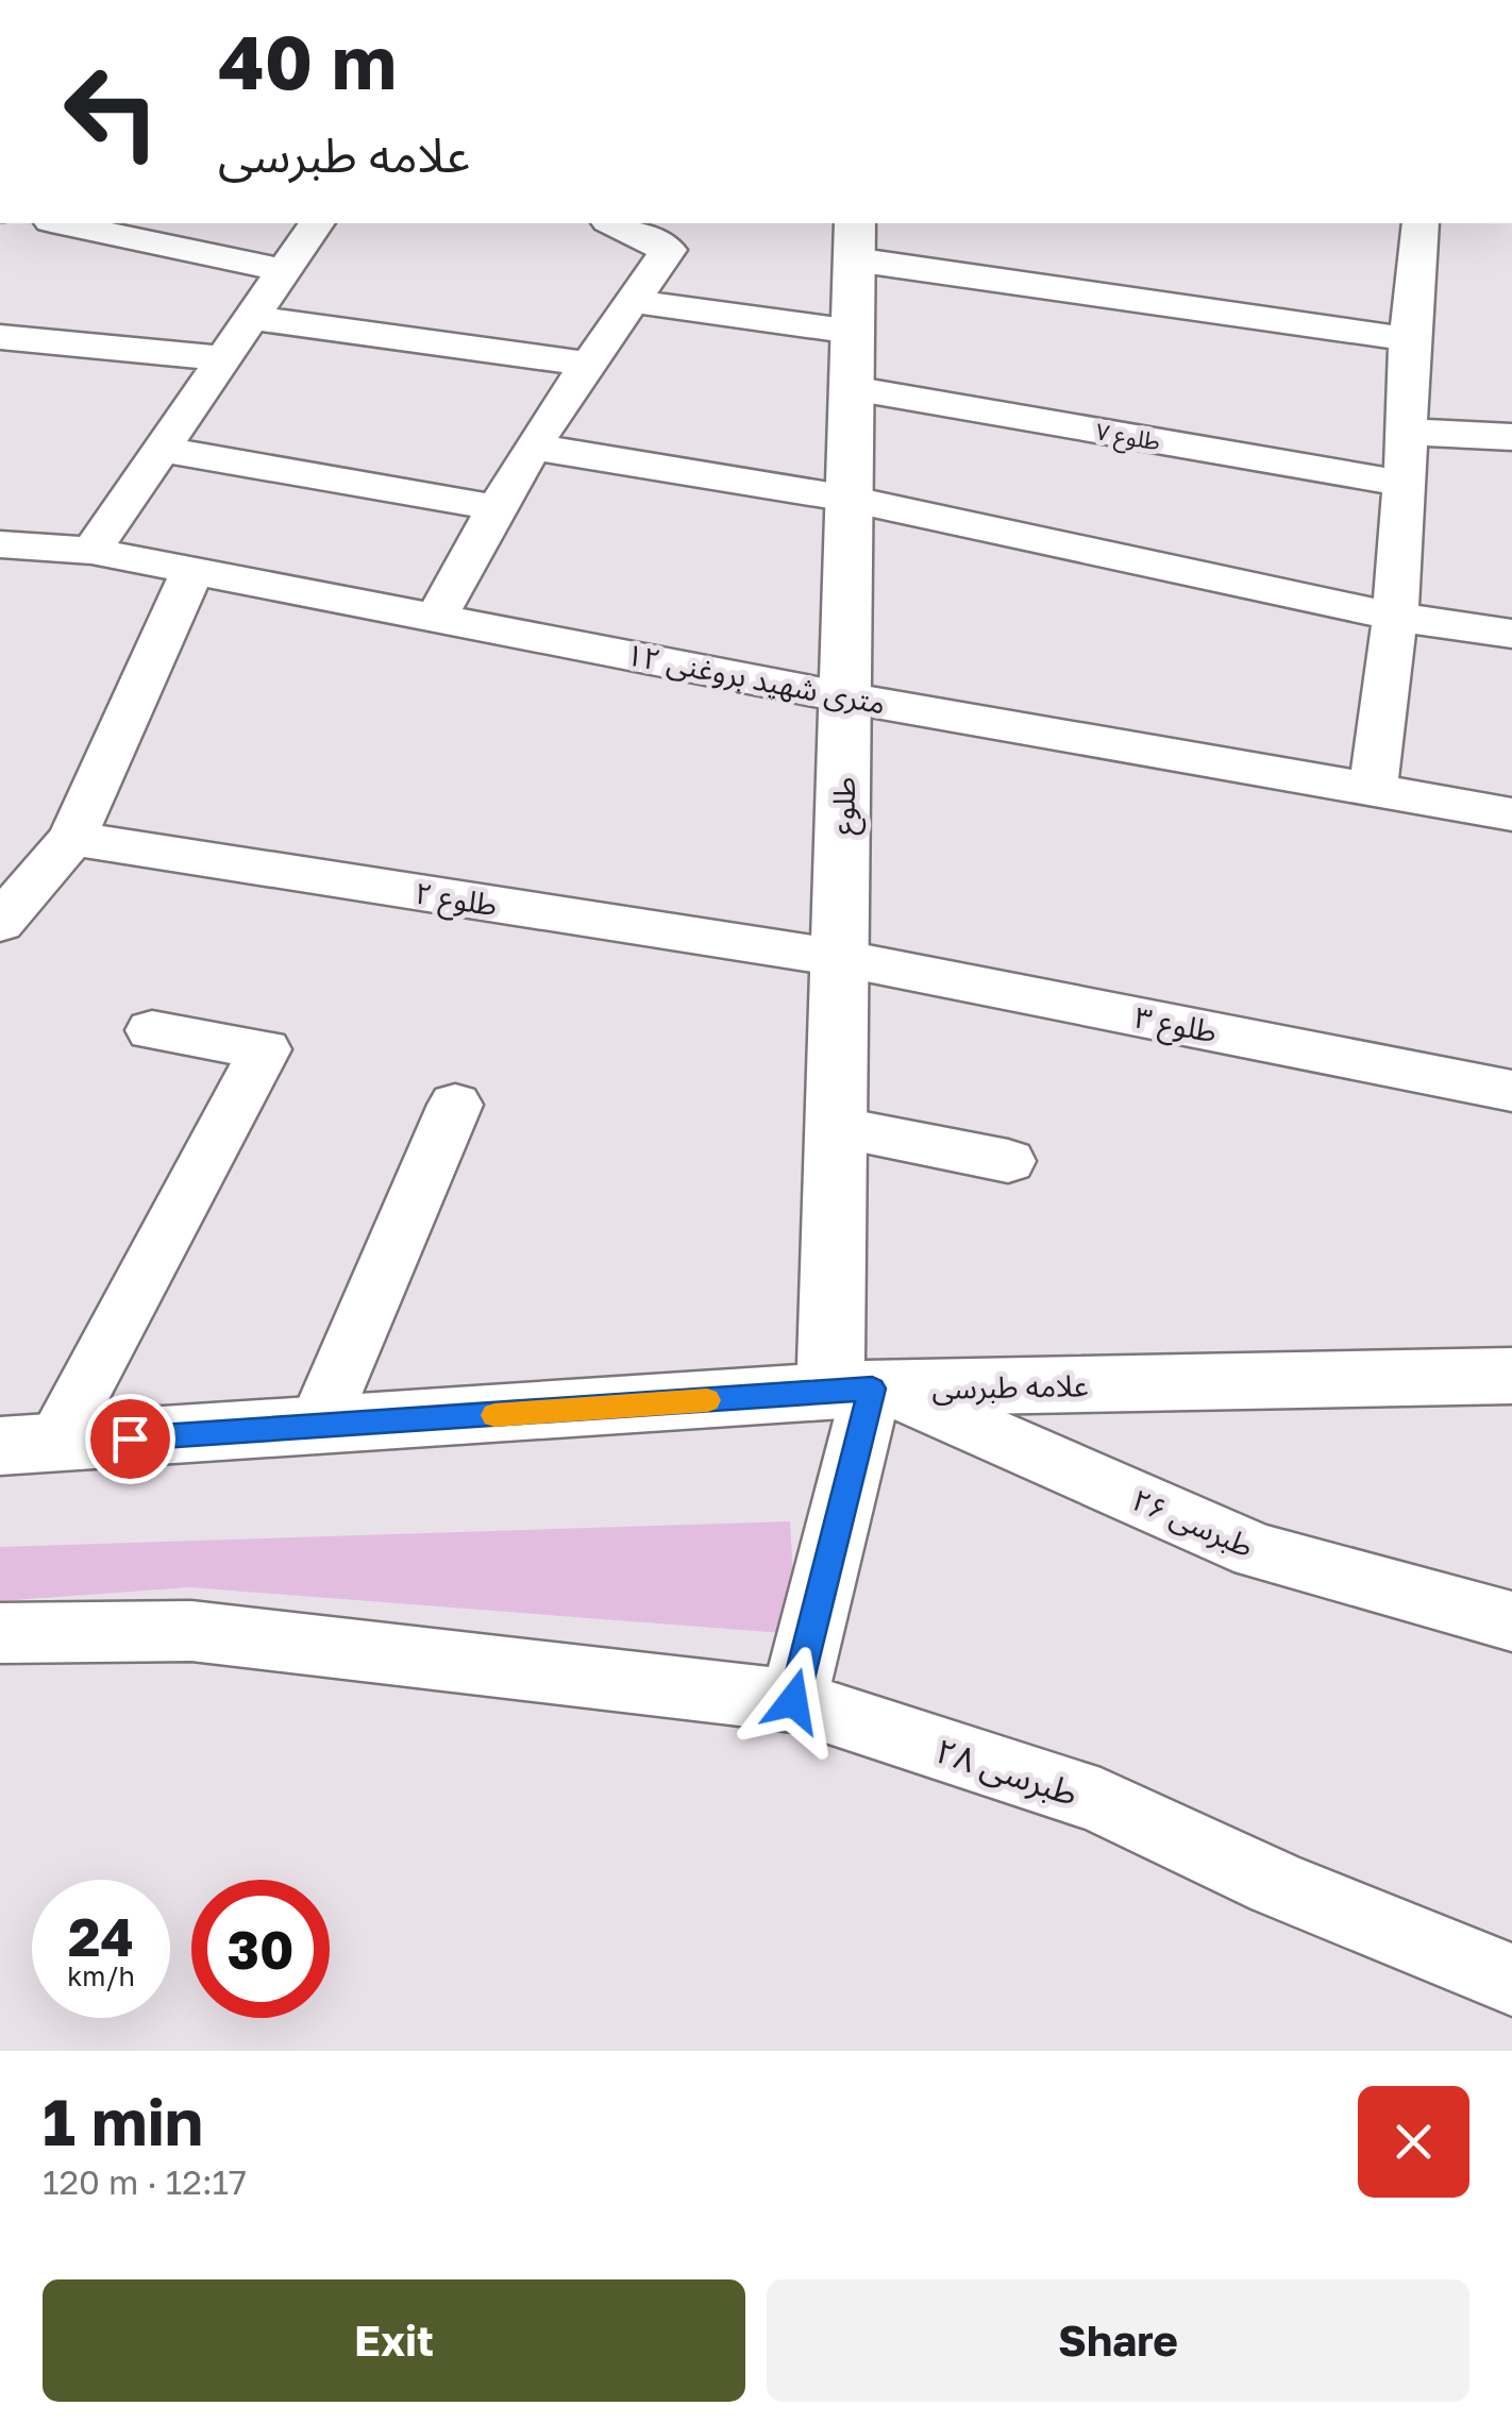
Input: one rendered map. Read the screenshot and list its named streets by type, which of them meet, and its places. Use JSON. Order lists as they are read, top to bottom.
{
  "streets": {
    "street": [
      "طلوع ۷",
      "۱۲ متری شهید بروغنی",
      "طلوع",
      "طلوع ۲",
      "طلوع ۳",
      "علامه طبرسی",
      "طبرسی ۲۶",
      "طبرسی ۲۸"
    ]
  },
  "crossings": [
    ["طلوع ۷", "طلوع"],
    ["۱۲ متری شهید بروغنی", "طلوع"],
    ["طلوع", "طلوع ۲"],
    ["طلوع", "طلوع ۳"],
    ["طلوع", "علامه طبرسی"],
    ["طلوع", "طبرسی ۲۶"],
    ["طلوع ۲", "طلوع ۳"],
    ["علامه طبرسی", "طبرسی ۲۶"]
  ],
  "page": {
    "turn": ["40 m", "علامه طبرسی"],
    "speed": "24 km/h",
    "limit": "30",
    "heading": ["1 min", "120 m · 12:17"],
    "buttons": ["Exit", "Share"]
  }
}
